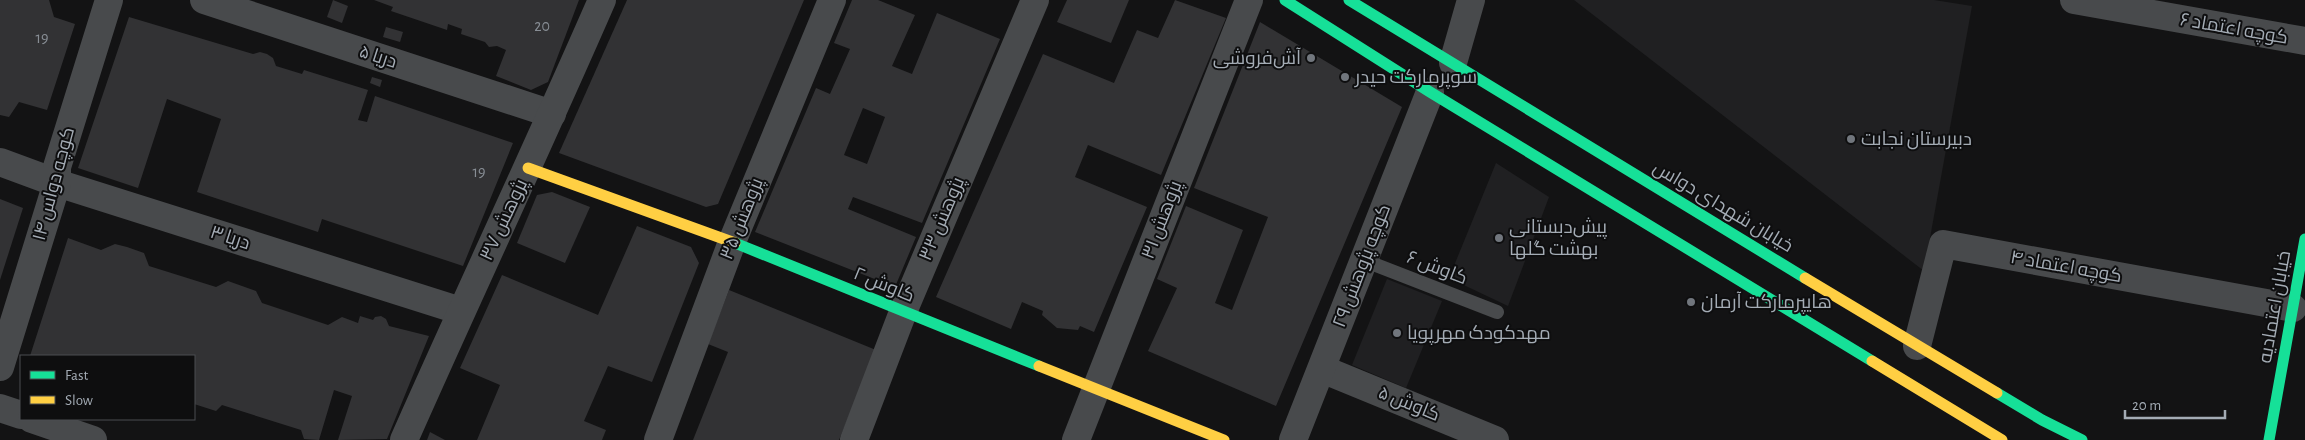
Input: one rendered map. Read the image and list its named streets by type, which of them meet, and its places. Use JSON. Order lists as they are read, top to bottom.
{
  "streets": {
    "street": [
      "کوچه اعتماد ۶",
      "دریا ۵",
      "کوچه دواس ۱۴",
      "خیابان شهدای دواس",
      "پژوهش ۳۵",
      "پژوهش ۳۳",
      "پژوهش ۳۷",
      "پژوهش ۳۱",
      "دریا ۳",
      "کوچه پژوهش ۲۹",
      "کوچه اعتماد ۴",
      "کاوش ۲",
      "خیابان اعتمادیه",
      "کاوش ۵"
    ],
    "lane": ["کاوش ۶"]
  },
  "crossings": [
    ["دریا ۵", "پژوهش ۳۷"],
    ["کوچه دواس ۱۴", "دریا ۳"],
    ["خیابان شهدای دواس", "کوچه اعتماد ۴"],
    ["پژوهش ۳۵", "کاوش ۲"],
    ["پژوهش ۳۳", "کاوش ۲"],
    ["پژوهش ۳۷", "دریا ۳"],
    ["پژوهش ۳۷", "کاوش ۲"],
    ["پژوهش ۳۱", "کاوش ۲"],
    ["کوچه پژوهش ۲۹", "کاوش ۶"],
    ["کوچه پژوهش ۲۹", "کاوش ۵"],
    ["کوچه اعتماد ۴", "خیابان اعتمادیه"]
  ],
  "places": [
    "آش‌فروشی",
    "سوپرمارکت حیدر",
    "دبیرستان نجابت",
    "پیش‌دبستانی بهشت گلها",
    "هایپرمارکت آرمان",
    "مهدکودک مهرپویا"
  ],
  "house_numbers": ["20", "19", "19"],
  "legend": ["Fast", "Slow"],
  "scale_bar": "20 m"
}
